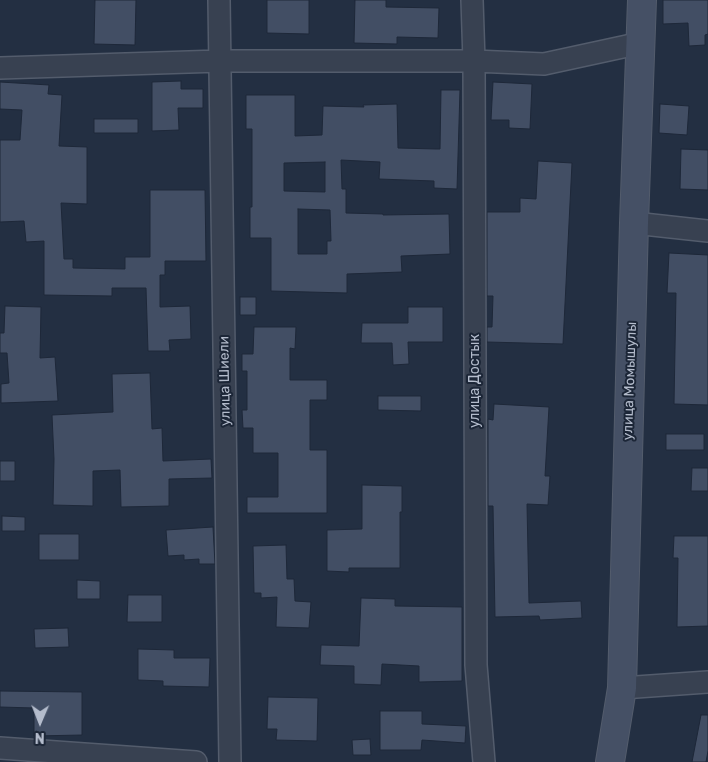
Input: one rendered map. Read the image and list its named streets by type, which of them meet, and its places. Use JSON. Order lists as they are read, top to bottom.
{
  "streets": {
    "street": ["улица Шиели", "улица Достык", "улица Момышулы"]
  },
  "north": "bottom"
}
